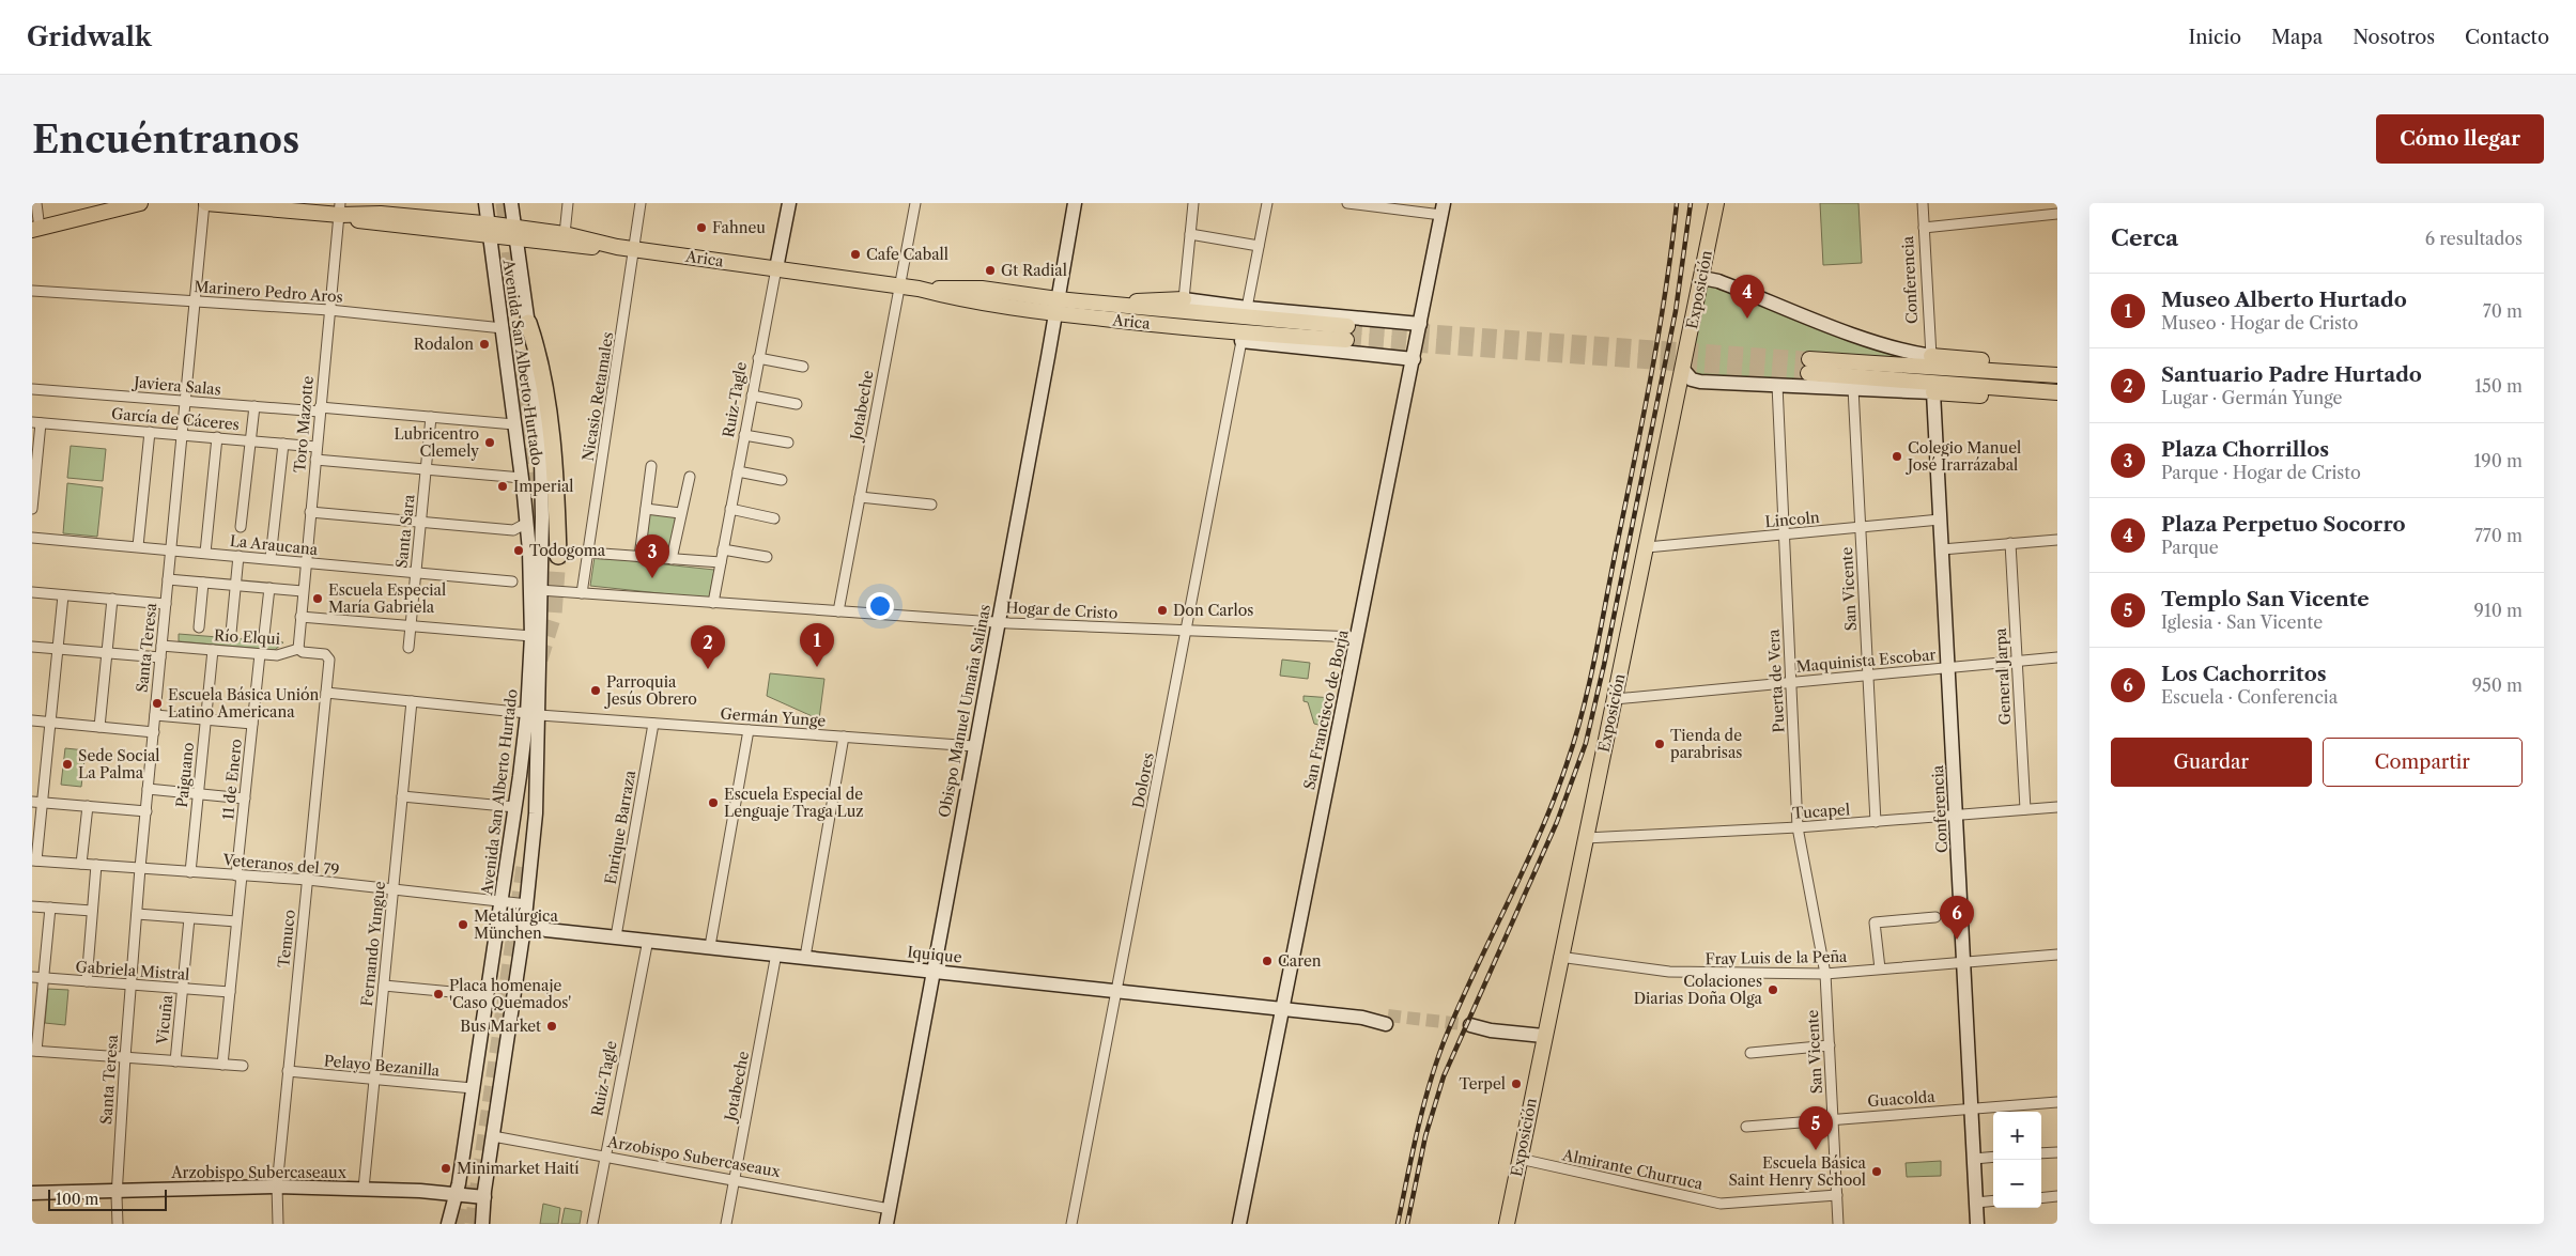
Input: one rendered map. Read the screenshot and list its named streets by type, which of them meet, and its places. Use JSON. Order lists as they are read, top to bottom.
{
  "streets": {
    "main road": ["Arica", "Exposición"],
    "street": [
      "Conferencia",
      "Marinero Pedro Aros",
      "Avenida San Alberto Hurtado",
      "Javiera Salas",
      "Nicasio Retamales",
      "Ruiz-Tagle",
      "Jotabeche",
      "García de Cáceres",
      "Toro Mazotte",
      "Lincoln",
      "Santa Sara",
      "La Araucana",
      "San Vicente",
      "Hogar de Cristo",
      "Río Elqui",
      "Santa Teresa",
      "Maquinista Escobar",
      "General Jarpa",
      "Puerta de Vera",
      "San Francisco de Borja",
      "Obispo Manuel Umaña Salinas",
      "Germán Yunge",
      "Paiguano",
      "11 de Enero",
      "Dolores",
      "Tucapel",
      "Enrique Barraza",
      "Veteranos del 79",
      "Temuco",
      "Fernando Yungue",
      "Iquique",
      "Fray Luis de la Peña",
      "Gabriela Mistral",
      "Vicuña",
      "Pelayo Bezanilla",
      "Guacolda",
      "Arzobispo Subercaseaux",
      "Almirante Churruca"
    ]
  },
  "crossings": [
    ["Arica", "Avenida San Alberto Hurtado"],
    ["Arica", "Nicasio Retamales"],
    ["Arica", "Ruiz-Tagle"],
    ["Arica", "Jotabeche"],
    ["Arica", "Toro Mazotte"],
    ["Arica", "Santa Teresa"],
    ["Arica", "Obispo Manuel Umaña Salinas"],
    ["Conferencia", "Lincoln"],
    ["Conferencia", "Maquinista Escobar"],
    ["Conferencia", "Tucapel"],
    ["Conferencia", "Fray Luis de la Peña"],
    ["Conferencia", "Guacolda"],
    ["Exposición", "Lincoln"],
    ["Exposición", "Maquinista Escobar"],
    ["Exposición", "Tucapel"],
    ["Exposición", "Fray Luis de la Peña"],
    ["Exposición", "Almirante Churruca"],
    ["Marinero Pedro Aros", "Avenida San Alberto Hurtado"],
    ["Marinero Pedro Aros", "Toro Mazotte"],
    ["Marinero Pedro Aros", "Santa Teresa"],
    ["Avenida San Alberto Hurtado", "Javiera Salas"],
    ["Avenida San Alberto Hurtado", "Hogar de Cristo"],
    ["Avenida San Alberto Hurtado", "Germán Yunge"],
    ["Avenida San Alberto Hurtado", "Veteranos del 79"],
    ["Avenida San Alberto Hurtado", "Iquique"],
    ["Avenida San Alberto Hurtado", "Pelayo Bezanilla"],
    ["Avenida San Alberto Hurtado", "Arzobispo Subercaseaux"],
    ["Javiera Salas", "Toro Mazotte"],
    ["Javiera Salas", "Santa Sara"],
    ["Javiera Salas", "Santa Teresa"],
    ["Nicasio Retamales", "Hogar de Cristo"],
    ["Ruiz-Tagle", "Hogar de Cristo"],
    ["Ruiz-Tagle", "Iquique"],
    ["Ruiz-Tagle", "Arzobispo Subercaseaux"],
    ["Jotabeche", "Hogar de Cristo"],
    ["Jotabeche", "Iquique"],
    ["Jotabeche", "Arzobispo Subercaseaux"],
    ["García de Cáceres", "Toro Mazotte"],
    ["García de Cáceres", "Santa Teresa"],
    ["Toro Mazotte", "La Araucana"],
    ["Toro Mazotte", "Río Elqui"],
    ["Lincoln", "San Vicente"],
    ["Lincoln", "Puerta de Vera"],
    ["Santa Sara", "La Araucana"],
    ["La Araucana", "Santa Teresa"],
    ["San Vicente", "Maquinista Escobar"],
    ["San Vicente", "Puerta de Vera"],
    ["San Vicente", "Tucapel"],
    ["San Vicente", "Fray Luis de la Peña"],
    ["San Vicente", "Guacolda"],
    ["San Vicente", "Almirante Churruca"],
    ["Hogar de Cristo", "San Francisco de Borja"],
    ["Hogar de Cristo", "Obispo Manuel Umaña Salinas"],
    ["Hogar de Cristo", "Dolores"],
    ["Río Elqui", "Santa Teresa"],
    ["Río Elqui", "Paiguano"],
    ["Río Elqui", "11 de Enero"],
    ["Río Elqui", "Temuco"],
    ["Santa Teresa", "Veteranos del 79"],
    ["Santa Teresa", "Gabriela Mistral"],
    ["Santa Teresa", "Arzobispo Subercaseaux"],
    ["Maquinista Escobar", "General Jarpa"],
    ["Maquinista Escobar", "Puerta de Vera"],
    ["General Jarpa", "Tucapel"],
    ["Puerta de Vera", "Tucapel"],
    ["Puerta de Vera", "Fray Luis de la Peña"],
    ["San Francisco de Borja", "Iquique"],
    ["Obispo Manuel Umaña Salinas", "Germán Yunge"],
    ["Obispo Manuel Umaña Salinas", "Iquique"],
    ["Obispo Manuel Umaña Salinas", "Arzobispo Subercaseaux"],
    ["Germán Yunge", "Enrique Barraza"],
    ["Germán Yunge", "Temuco"],
    ["Germán Yunge", "Fernando Yungue"],
    ["Paiguano", "Veteranos del 79"],
    ["11 de Enero", "Veteranos del 79"],
    ["11 de Enero", "Gabriela Mistral"],
    ["Dolores", "Iquique"],
    ["Enrique Barraza", "Iquique"],
    ["Veteranos del 79", "Temuco"],
    ["Veteranos del 79", "Fernando Yungue"],
    ["Temuco", "Pelayo Bezanilla"],
    ["Temuco", "Arzobispo Subercaseaux"],
    ["Fernando Yungue", "Pelayo Bezanilla"],
    ["Fernando Yungue", "Arzobispo Subercaseaux"],
    ["Gabriela Mistral", "Vicuña"]
  ],
  "places": [
    "Fahneu",
    "Cafe Caball",
    "Gt Radial",
    "Rodalon",
    "Lubricentro Clemely",
    "Colegio Manuel José Irarrázabal",
    "Imperial",
    "Todogoma",
    "Escuela Especial María Gabriela",
    "Don Carlos",
    "Parroquia Jesús Obrero",
    "Escuela Básica Unión Latino Americana",
    "Tienda de parabrisas",
    "Sede Social La Palma",
    "Escuela Especial de Lenguaje Traga Luz",
    "Metalúrgica München",
    "Caren",
    "Colaciones Diarias Doña Olga",
    "Placa homenaje 'Caso Quemados'",
    "Bus Market",
    "Terpel",
    "Minimarket Haití",
    "Escuela Básica Saint Henry School"
  ],
  "scale_bar": "100 m",
  "page": {
    "header": "Gridwalk",
    "nav": [
      "Inicio",
      "Mapa",
      "Nosotros",
      "Contacto"
    ],
    "buttons": [
      "Cómo llegar",
      ["Guardar", "Compartir"]
    ],
    "title": "Encuéntranos",
    "heading": ["Cerca", "6 resultados"],
    "list": [
      {
        "mark": "1",
        "name": "Museo Alberto Hurtado",
        "note": "Museo · Hogar de Cristo",
        "value": "70 m"
      },
      {
        "mark": "2",
        "name": "Santuario Padre Hurtado",
        "note": "Lugar · Germán Yunge",
        "value": "150 m"
      },
      {
        "mark": "3",
        "name": "Plaza Chorrillos",
        "note": "Parque · Hogar de Cristo",
        "value": "190 m"
      },
      {
        "mark": "4",
        "name": "Plaza Perpetuo Socorro",
        "note": "Parque",
        "value": "770 m"
      },
      {
        "mark": "5",
        "name": "Templo San Vicente",
        "note": "Iglesia · San Vicente",
        "value": "910 m"
      },
      {
        "mark": "6",
        "name": "Los Cachorritos",
        "note": "Escuela · Conferencia",
        "value": "950 m"
      }
    ],
    "pins": [
      "4",
      "3",
      "1",
      "2",
      "6",
      "5"
    ],
    "map_buttons": ["+", "−"],
    "scale": "100 m"
  }
}
